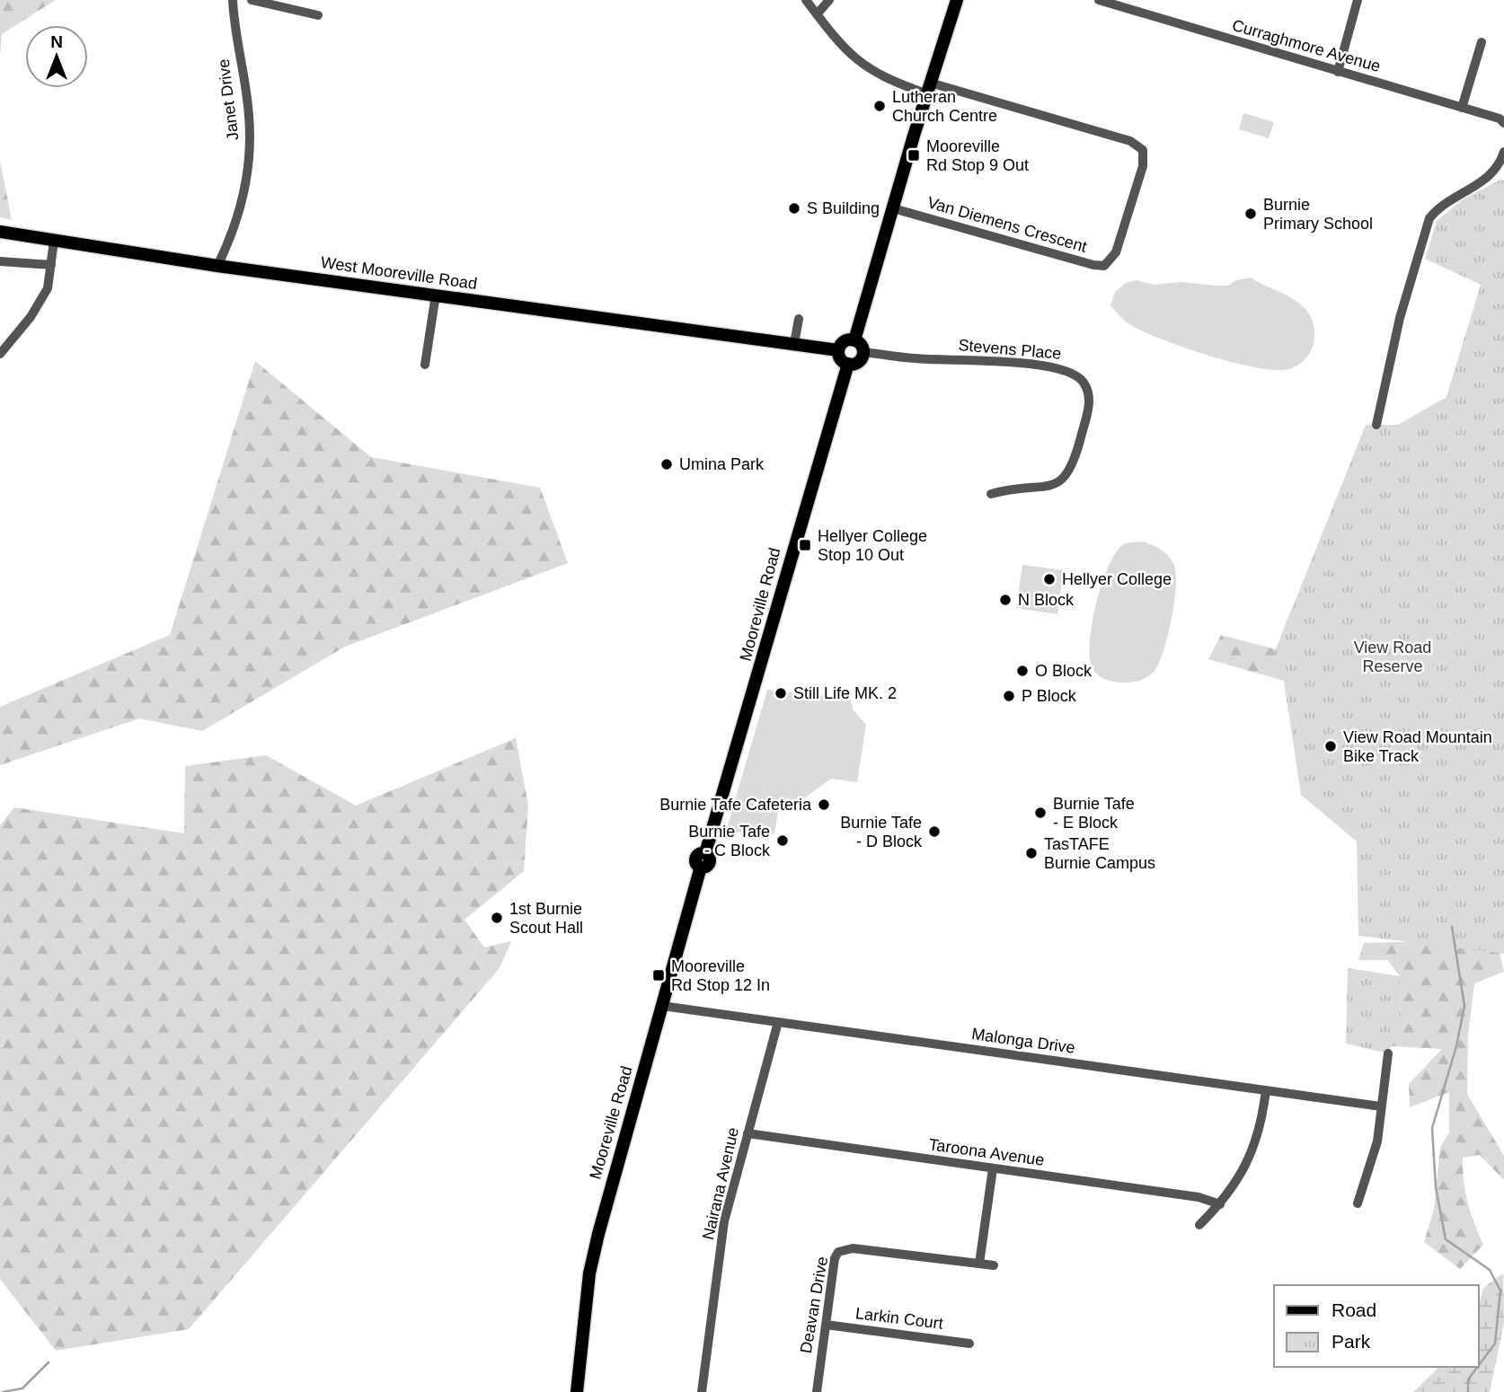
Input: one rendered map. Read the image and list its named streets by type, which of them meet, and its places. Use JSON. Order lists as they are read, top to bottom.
{
  "streets": {
    "main road": ["West Mooreville Road", "Mooreville Road"],
    "street": [
      "Curraghmore Avenue",
      "Janet Drive",
      "Van Diemens Crescent",
      "Stevens Place",
      "Malonga Drive",
      "Taroona Avenue",
      "Nairana Avenue",
      "Deavan Drive",
      "Larkin Court"
    ]
  },
  "crossings": [
    ["Janet Drive", "West Mooreville Road"],
    ["West Mooreville Road", "Stevens Place"],
    ["West Mooreville Road", "Mooreville Road"],
    ["Stevens Place", "Mooreville Road"],
    ["Mooreville Road", "Malonga Drive"],
    ["Malonga Drive", "Nairana Avenue"],
    ["Taroona Avenue", "Nairana Avenue"],
    ["Deavan Drive", "Larkin Court"]
  ],
  "parks": ["View Road Reserve"],
  "places": {
    "other": [
      "Lutheran Church Centre",
      "S Building",
      "Burnie Primary School",
      "Umina Park",
      "Hellyer College",
      "N Block",
      "O Block",
      "Still Life MK. 2",
      "P Block",
      "View Road Mountain Bike Track",
      "Burnie Tafe Cafeteria",
      "Burnie Tafe - E Block",
      "Burnie Tafe - D Block",
      "Burnie Tafe - C Block",
      "TasTAFE Burnie Campus",
      "1st Burnie Scout Hall"
    ],
    "transit": ["Mooreville Rd Stop 9 Out", "Hellyer College Stop 10 Out", "Mooreville Rd Stop 12 In"]
  },
  "legend": ["Road", "Park"],
  "north": "top"
}
